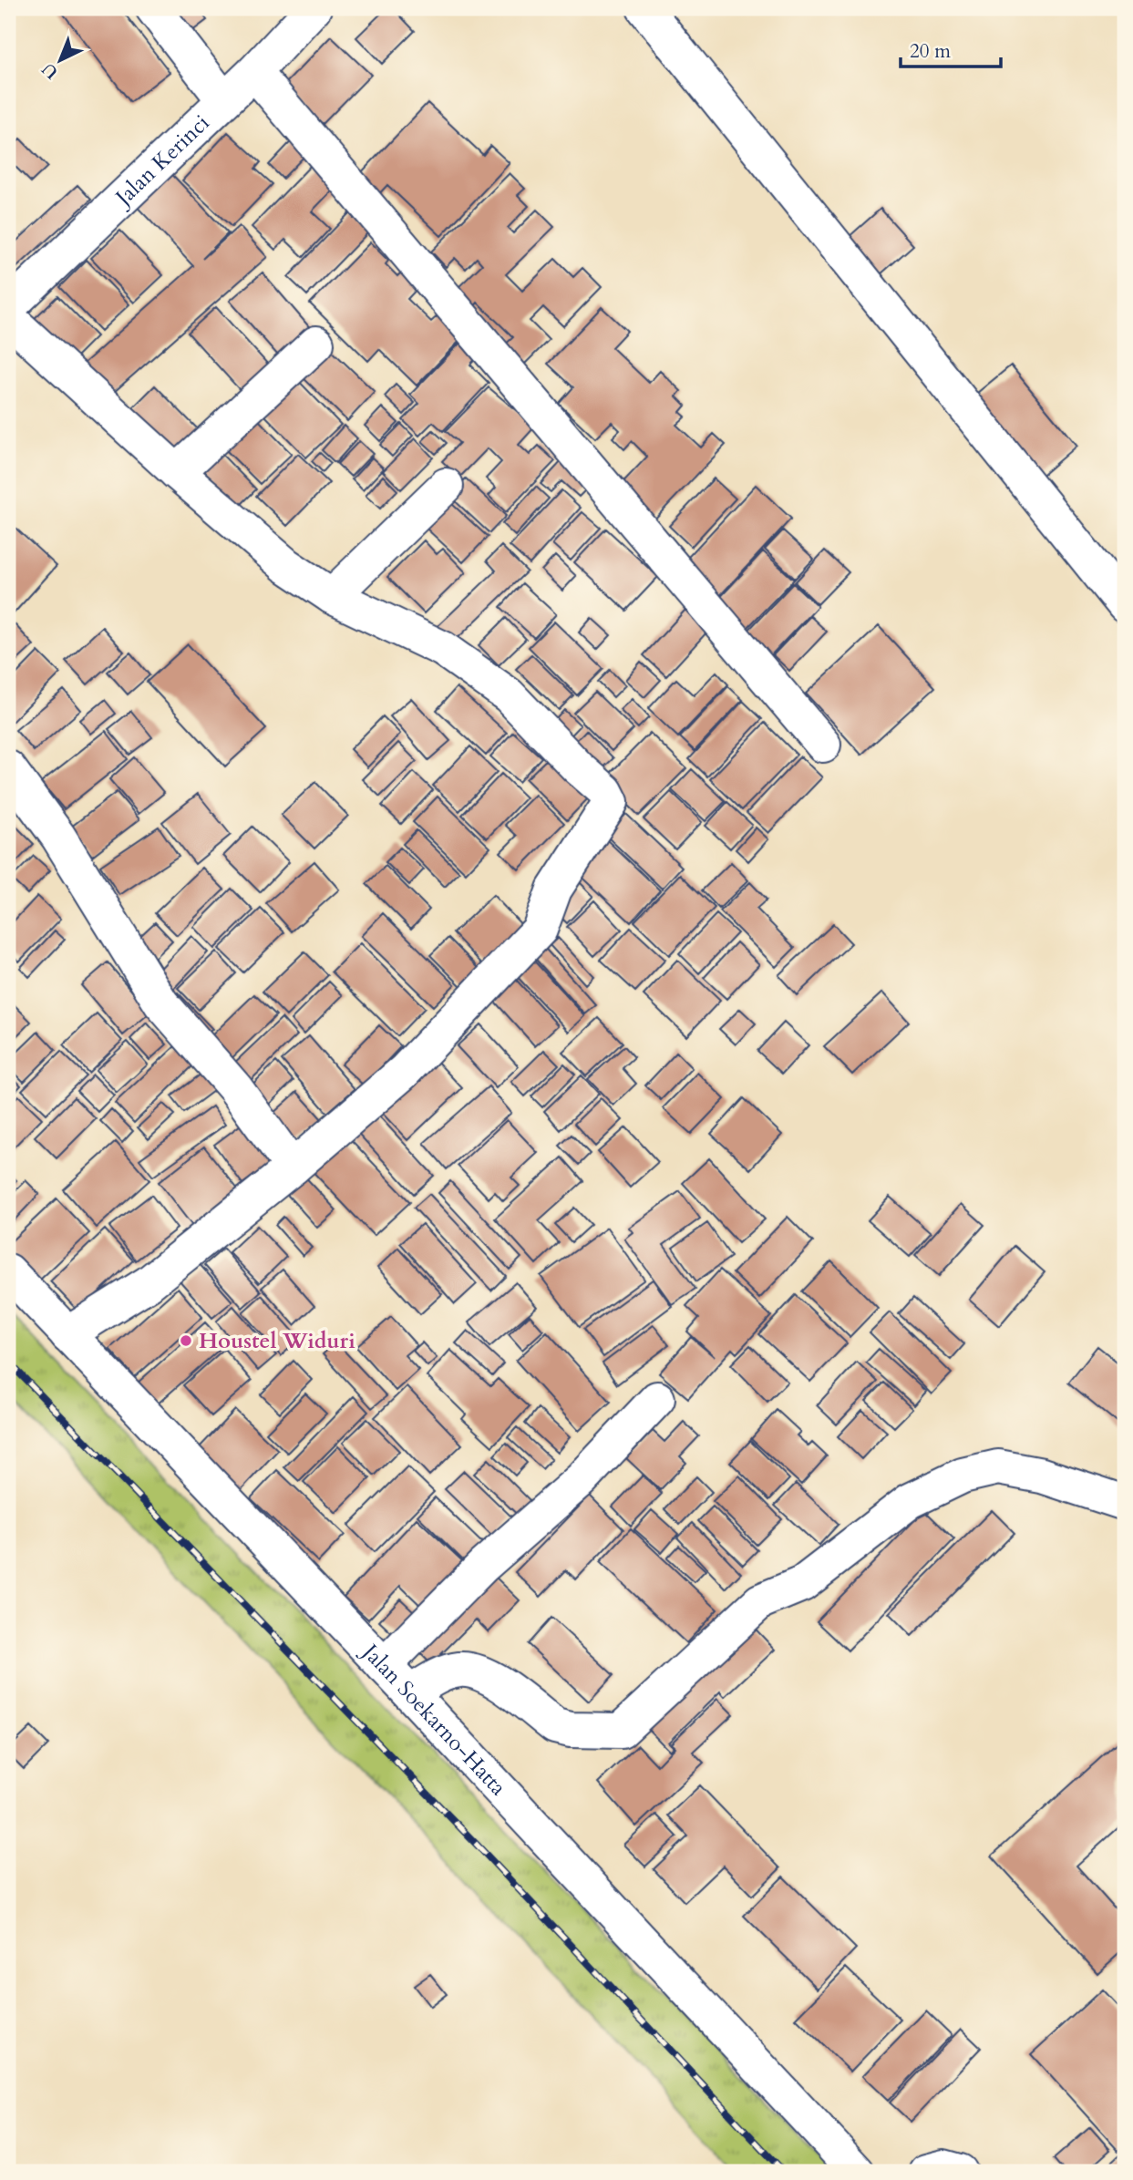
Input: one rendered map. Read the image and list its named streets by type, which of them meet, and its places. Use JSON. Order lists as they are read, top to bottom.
{
  "streets": {
    "main road": ["Jalan Kerinci", "Jalan Soekarno-Hatta"]
  },
  "places": ["Houstel Widuri"],
  "scale_bar": "20 m",
  "north": "bottom left"
}
